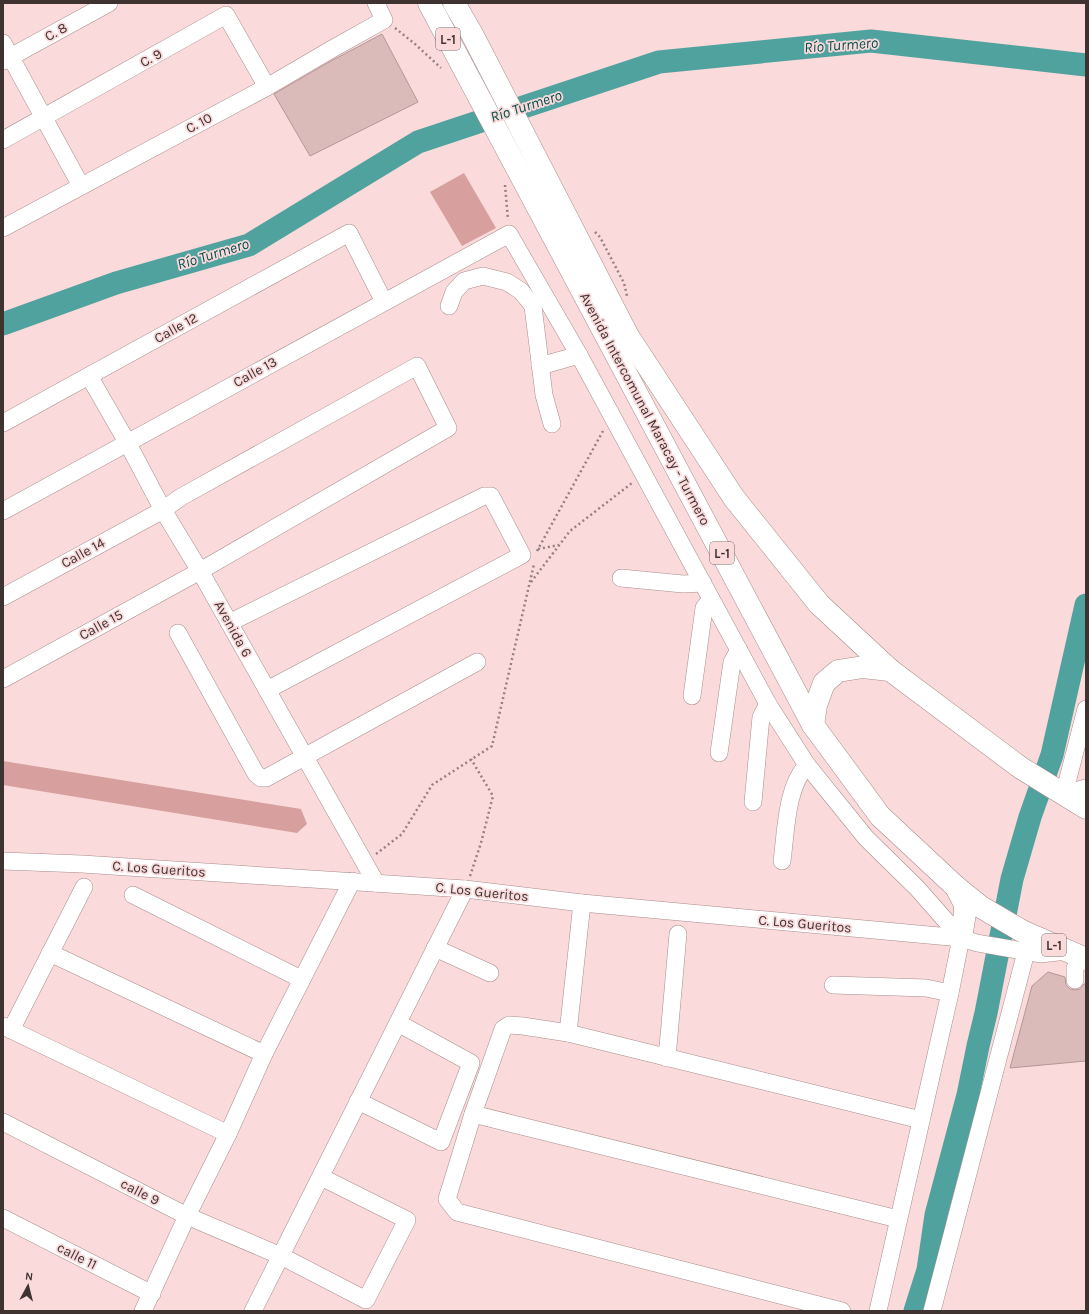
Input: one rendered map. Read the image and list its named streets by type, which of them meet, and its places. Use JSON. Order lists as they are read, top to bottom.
{
  "streets": {
    "main road": ["L-1", "Avenida Intercomunal Maracay - Turmero"],
    "street": [
      "C. 8",
      "C. 9",
      "C. 10",
      "Calle 12",
      "Calle 13",
      "Calle 14",
      "Calle 15",
      "Avenida 6",
      "C. Los Gueritos",
      "calle 9",
      "calle 11"
    ]
  },
  "crossings": [
    ["C. 9", "C. 10"],
    ["Calle 12", "Calle 13"],
    ["Calle 12", "Avenida 6"],
    ["Calle 13", "Avenida 6"],
    ["Avenida Intercomunal Maracay - Turmero", "C. Los Gueritos"],
    ["Calle 14", "Calle 15"],
    ["Calle 14", "Avenida 6"],
    ["Calle 15", "Avenida 6"],
    ["Avenida 6", "C. Los Gueritos"]
  ],
  "water": ["Río Turmero"],
  "north": "top"
}
